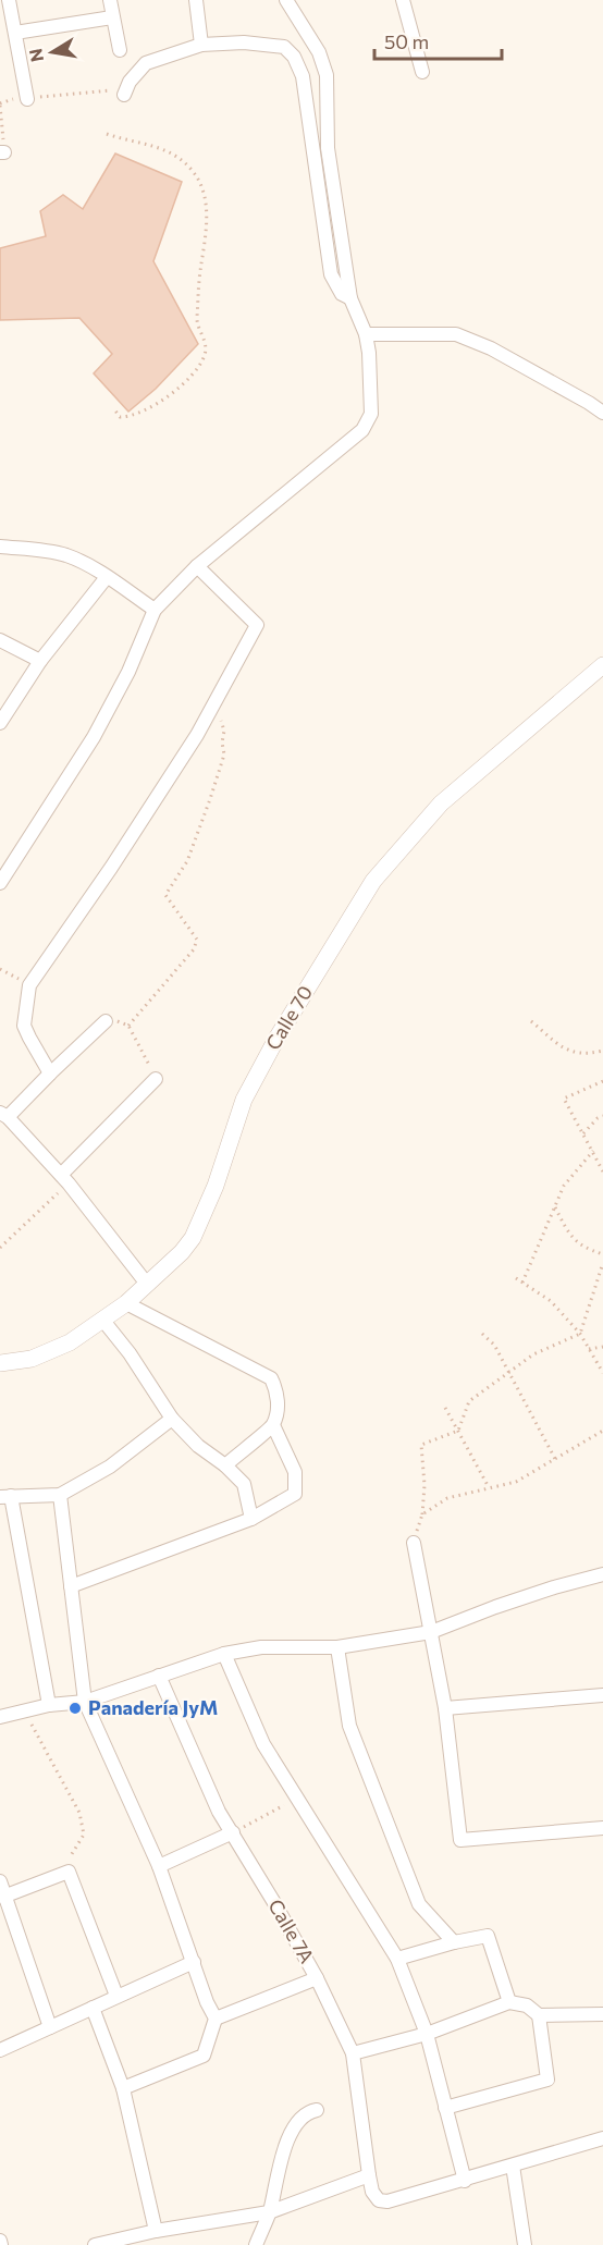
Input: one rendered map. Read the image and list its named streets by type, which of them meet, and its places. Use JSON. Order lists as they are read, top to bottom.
{
  "streets": {
    "street": ["Calle 70", "Calle 7A"]
  },
  "places": ["Panadería JyM"],
  "scale_bar": "50 m",
  "north": "left"
}
